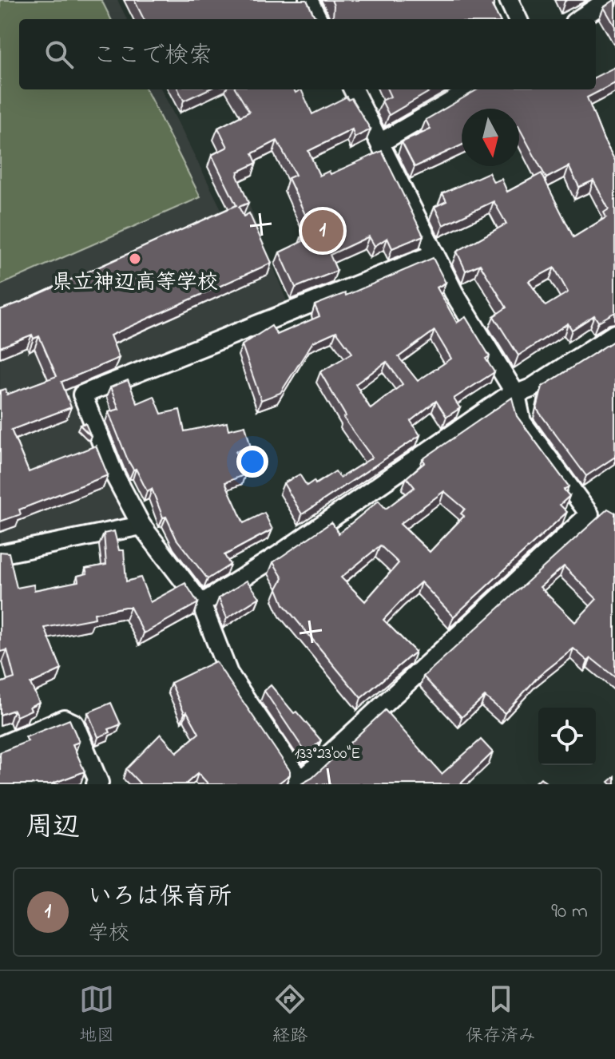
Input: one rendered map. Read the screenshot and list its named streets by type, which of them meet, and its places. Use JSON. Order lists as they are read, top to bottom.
{
  "places": ["県立神辺高等学校"],
  "north": "bottom",
  "page": {
    "search": "ここで検索",
    "pins": "1",
    "heading": "周辺",
    "list": [
      {
        "mark": "1",
        "name": "いろは保育所",
        "note": "学校",
        "value": "90 m"
      }
    ],
    "nav": ["地図", "経路", "保存済み"]
  },
  "coordinates": ["133°23'00\"E"]
}
